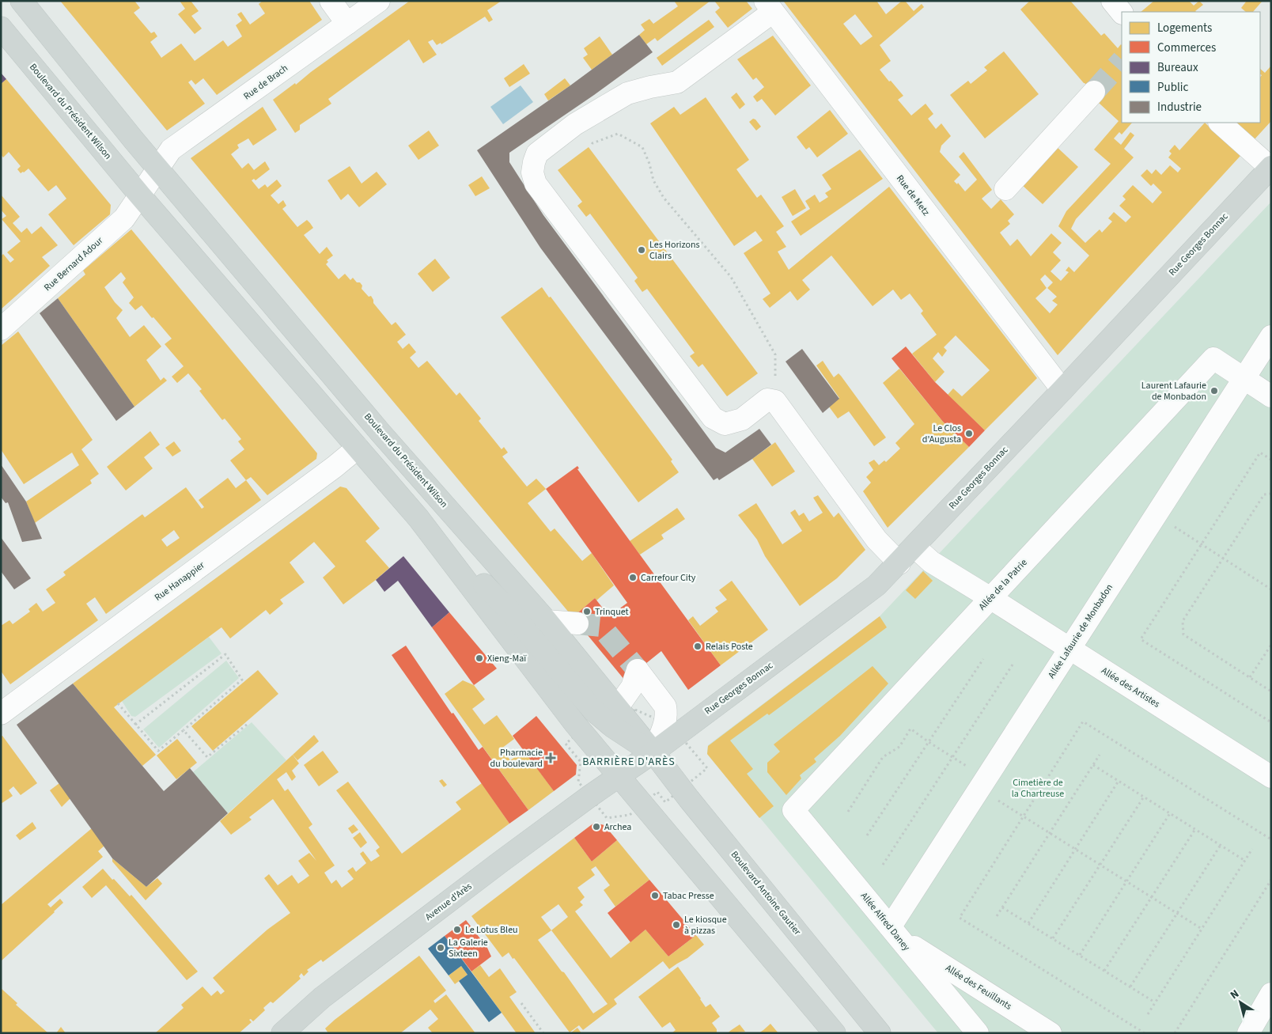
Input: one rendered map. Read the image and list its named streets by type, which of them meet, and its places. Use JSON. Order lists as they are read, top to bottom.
{
  "streets": {
    "main road": [
      "Boulevard du Président Wilson",
      "Rue Georges Bonnac",
      "Boulevard Antoine Gautier",
      "Avenue d'Arès"
    ],
    "street": [
      "Rue de Brach",
      "Rue de Metz",
      "Rue Bernard Adour",
      "Rue Hanappier",
      "Allée de la Patrie",
      "Allée Lafaurie de Monbadon",
      "Allée des Artistes",
      "Allée Alfred Daney",
      "Allée des Feuillants"
    ]
  },
  "crossings": [
    ["Rue de Brach", "Boulevard du Président Wilson"],
    ["Boulevard du Président Wilson", "Rue Georges Bonnac"],
    ["Boulevard du Président Wilson", "Rue Bernard Adour"],
    ["Boulevard du Président Wilson", "Rue Hanappier"],
    ["Boulevard du Président Wilson", "Boulevard Antoine Gautier"],
    ["Boulevard du Président Wilson", "Avenue d'Arès"],
    ["Rue de Metz", "Rue Georges Bonnac"],
    ["Rue Georges Bonnac", "Allée des Artistes"],
    ["Rue Georges Bonnac", "Boulevard Antoine Gautier"],
    ["Rue Georges Bonnac", "Avenue d'Arès"],
    ["Allée de la Patrie", "Allée Lafaurie de Monbadon"],
    ["Allée de la Patrie", "Allée des Artistes"],
    ["Allée de la Patrie", "Allée Alfred Daney"],
    ["Allée Lafaurie de Monbadon", "Allée des Artistes"],
    ["Allée Lafaurie de Monbadon", "Allée Alfred Daney"],
    ["Allée Alfred Daney", "Allée des Feuillants"]
  ],
  "districts": ["BARRIÈRE D'ARÈS"],
  "parks": ["Cimetière de la Chartreuse"],
  "places": {
    "other": [
      "Les Horizons Clairs",
      "Laurent Lafaurie de Monbadon",
      "Le Clos d'Augusta",
      "Carrefour City",
      "Trinquet",
      "Relais Poste",
      "Xieng-Maï",
      "Archea",
      "Tabac Presse",
      "Le kiosque à pizzas",
      "Le Lotus Bleu",
      "La Galerie Sixteen"
    ],
    "health": ["Pharmacie du boulevard"]
  },
  "legend": [
    "Logements",
    "Commerces",
    "Bureaux",
    "Public",
    "Industrie"
  ],
  "north": "top left"
}
